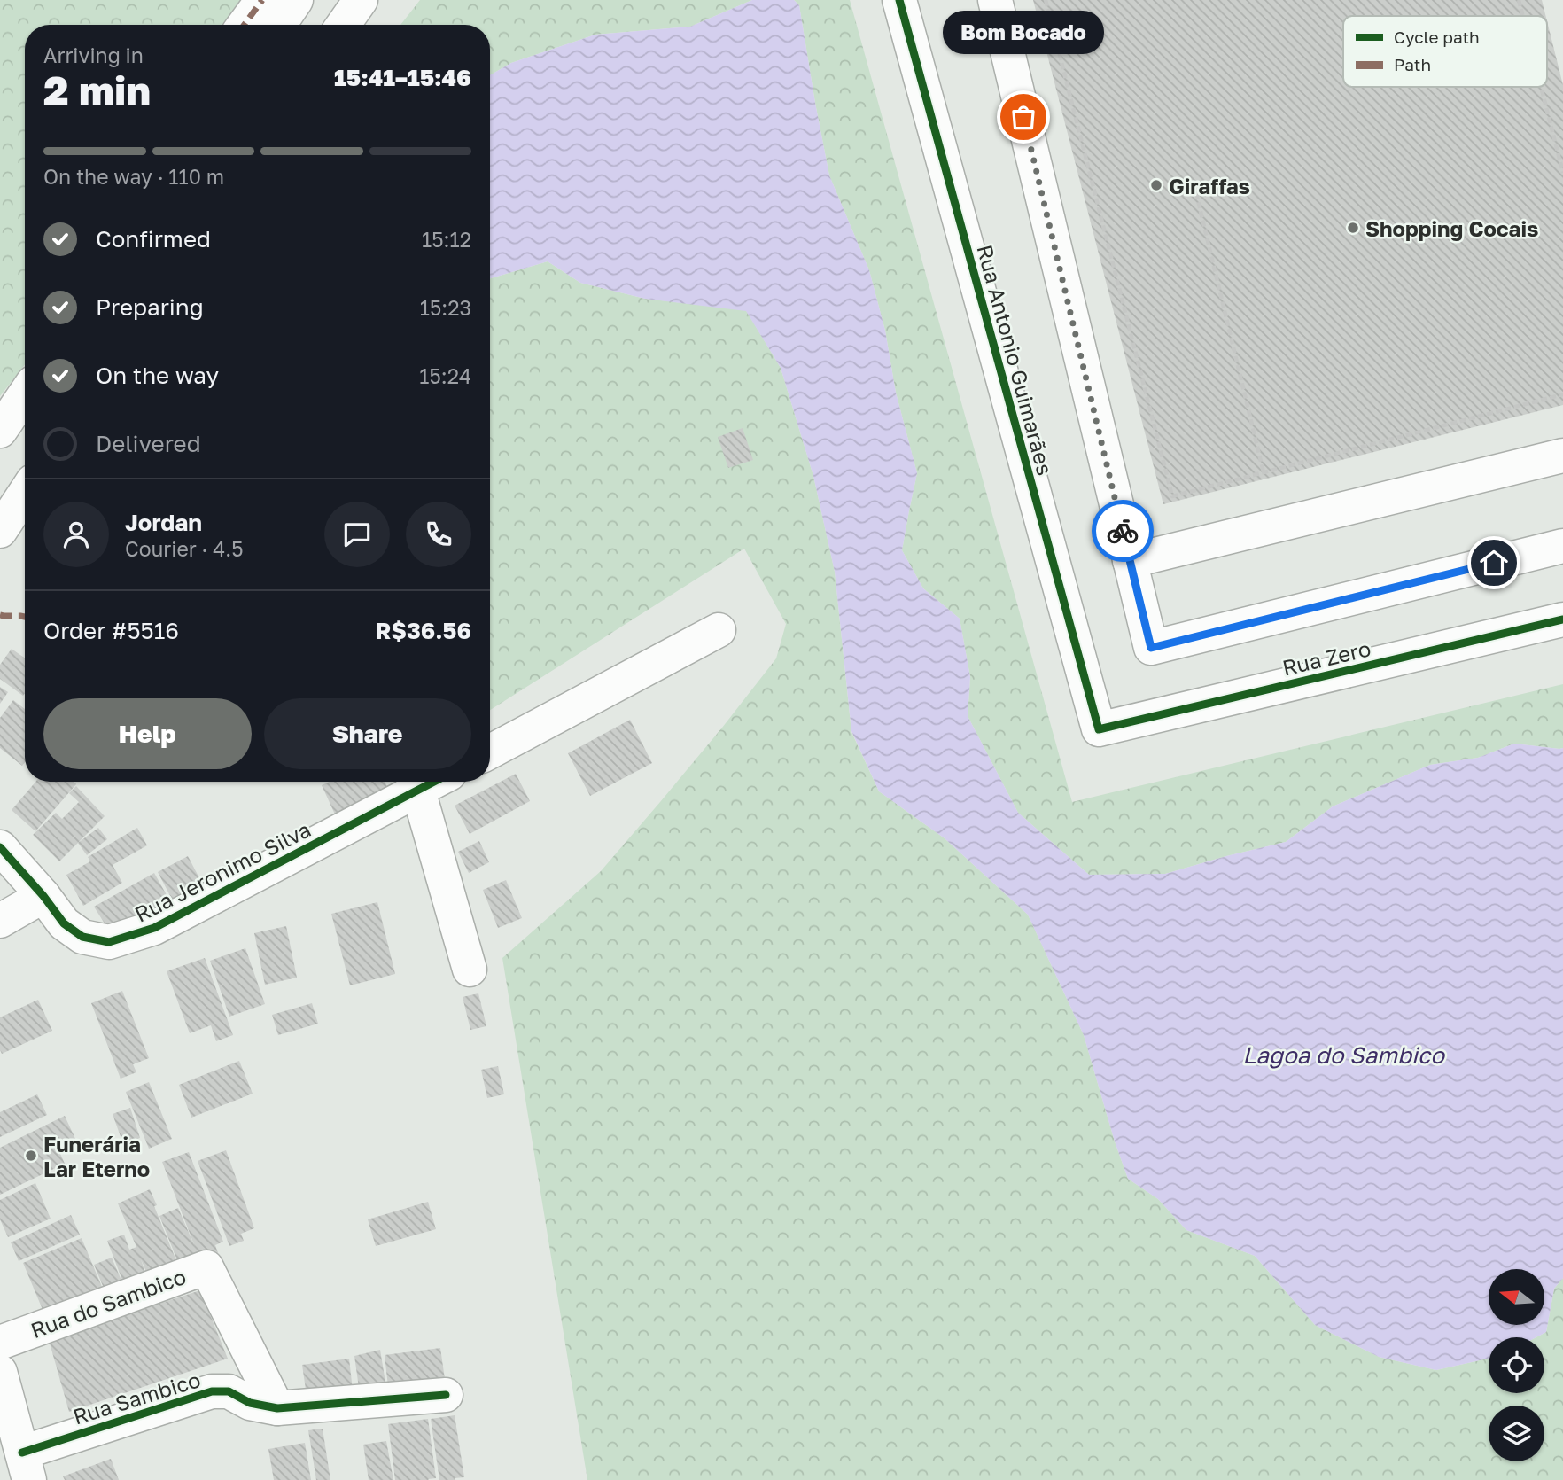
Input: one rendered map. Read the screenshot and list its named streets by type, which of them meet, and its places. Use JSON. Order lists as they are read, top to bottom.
{
  "streets": {
    "street": [
      "Rua Antonio Guimarães",
      "Rua Zero",
      "Rua Jeronimo Silva",
      "Rua do Sambico",
      "Rua Sambico"
    ]
  },
  "crossings": [
    ["Rua Antonio Guimarães", "Rua Zero"],
    ["Rua do Sambico", "Rua Sambico"]
  ],
  "water": ["Lagoa do Sambico"],
  "places": [
    "Bom Bocado",
    "Giraffas",
    "Shopping Cocais",
    "Funerária Lar Eterno"
  ],
  "legend": ["Cycle path", "Path"],
  "north": "left",
  "page": {
    "bubble": "Bom Bocado",
    "heading": ["2 min", "Arriving in", "15:41–15:46"],
    "panel": [
      "Jordan",
      "Courier · 4.5",
      "Order #5516",
      "R$36.56"
    ],
    "bar": "On the way · 110 m",
    "list": [
      ["Confirmed", "15:12"],
      ["Preparing", "15:23"],
      ["On the way", "15:24"],
      "Delivered"
    ],
    "buttons": ["Help", "Share"]
  }
}
